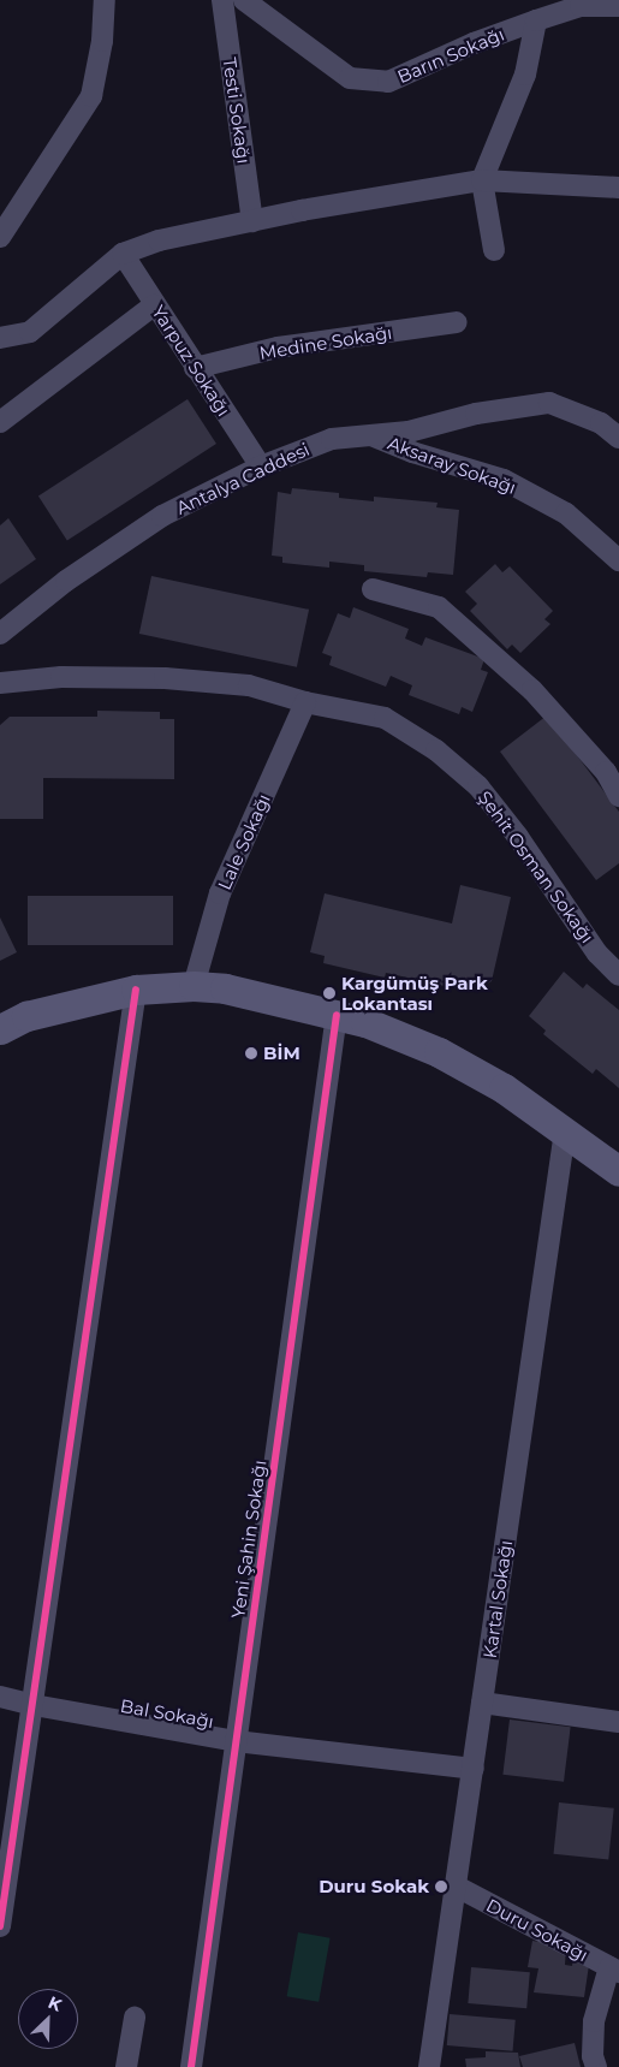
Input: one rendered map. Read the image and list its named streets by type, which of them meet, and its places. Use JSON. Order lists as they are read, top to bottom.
{
  "streets": {
    "street": [
      "Barın Sokağı",
      "Testi Sokağı",
      "Medine Sokağı",
      "Yarpuz Sokağı",
      "Aksaray Sokağı",
      "Antalya Caddesi",
      "Lale Sokağı",
      "Şehit Osman Sokağı",
      "Yeni Şahin Sokağı",
      "Kartal Sokağı",
      "Bal Sokağı",
      "Duru Sokağı"
    ]
  },
  "crossings": [
    ["Medine Sokağı", "Yarpuz Sokağı"],
    ["Yarpuz Sokağı", "Antalya Caddesi"],
    ["Aksaray Sokağı", "Antalya Caddesi"],
    ["Lale Sokağı", "Şehit Osman Sokağı"],
    ["Yeni Şahin Sokağı", "Bal Sokağı"],
    ["Kartal Sokağı", "Bal Sokağı"],
    ["Kartal Sokağı", "Duru Sokağı"]
  ],
  "places": ["Kargümüş Park Lokantası", "BİM", "Duru Sokak"],
  "north": "top right"
}
